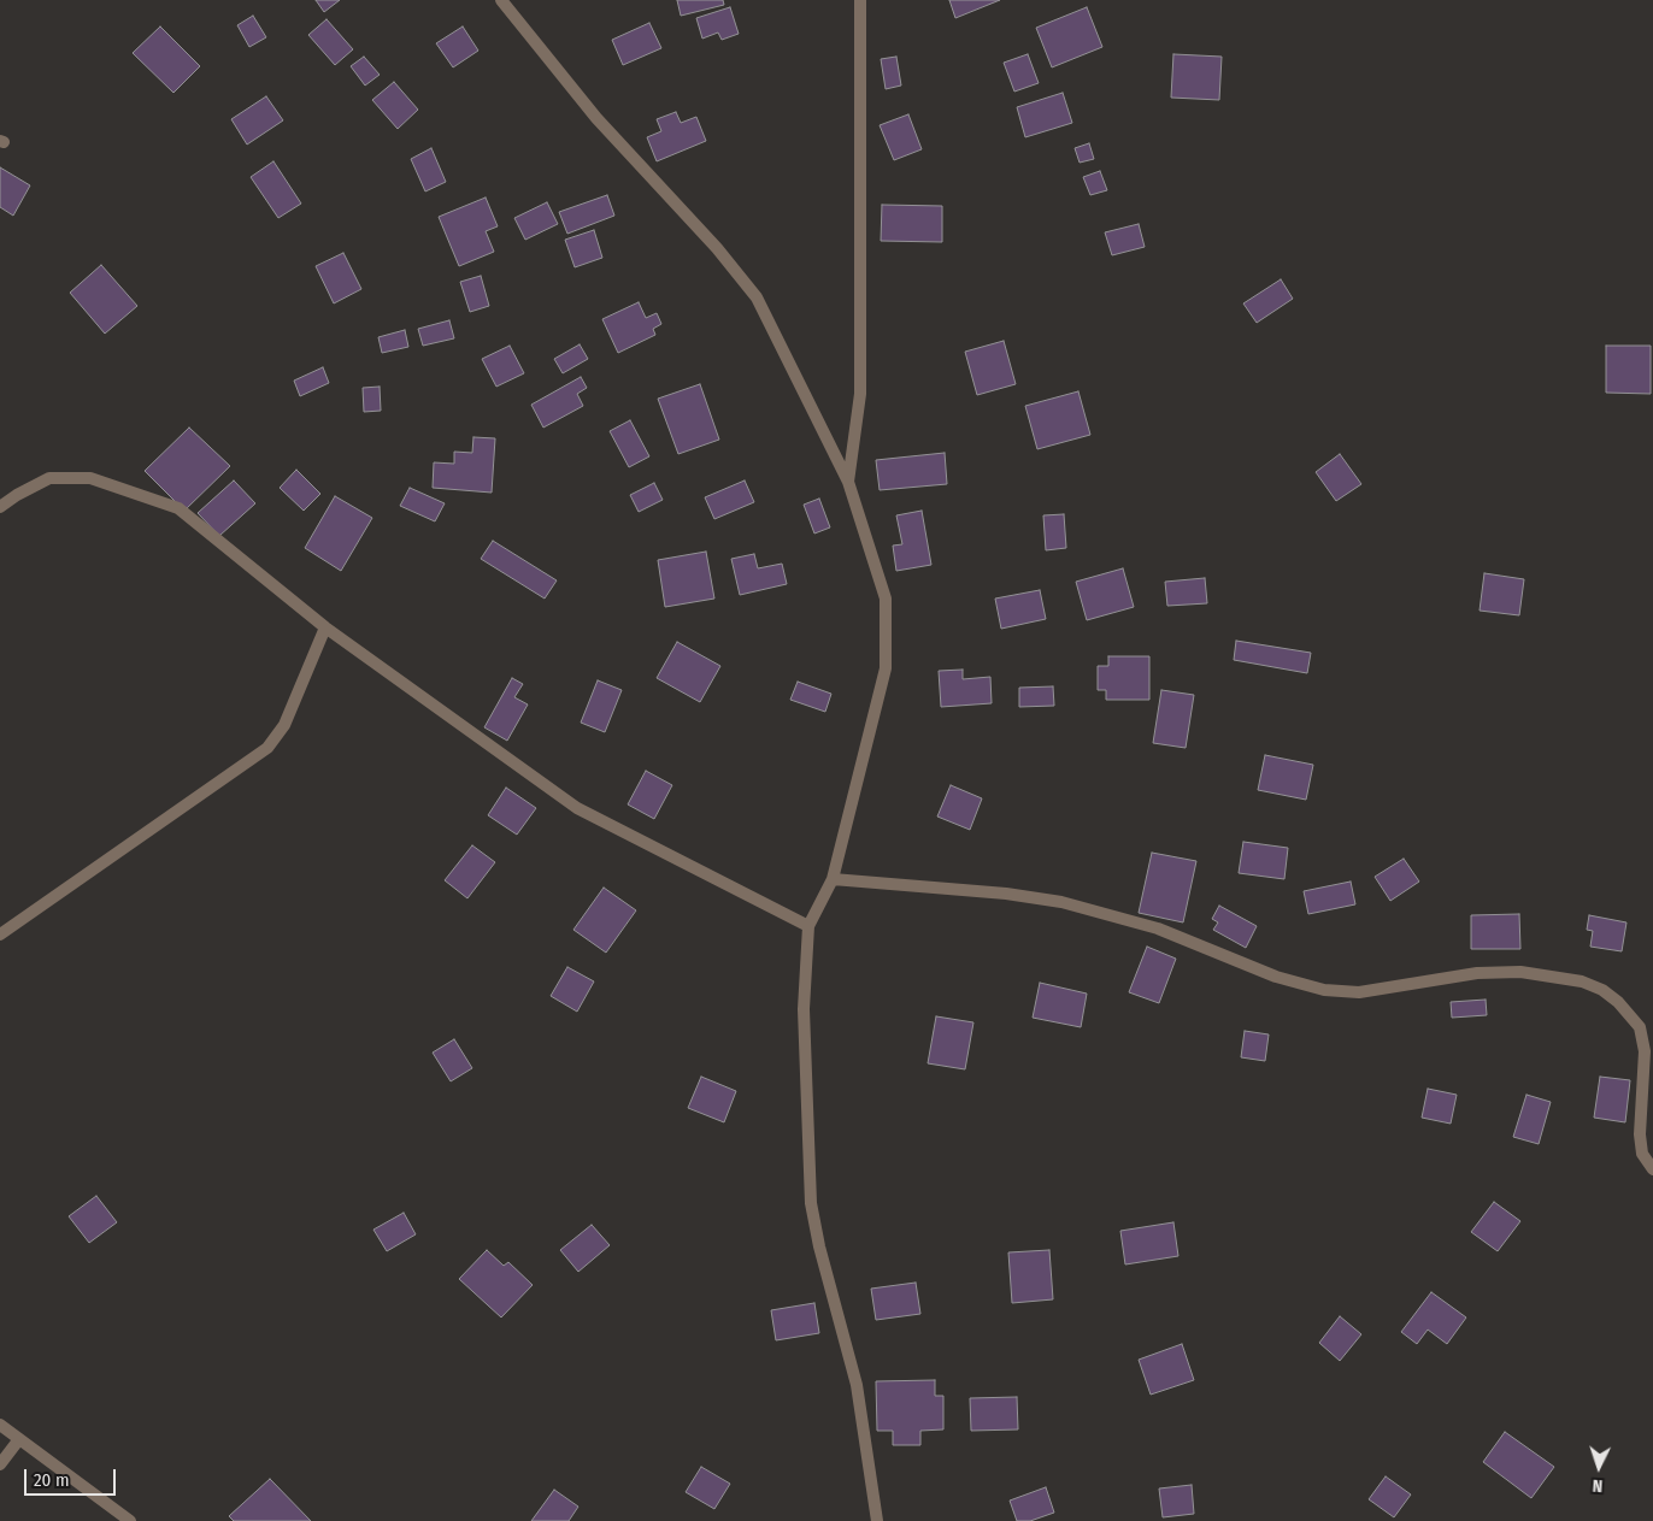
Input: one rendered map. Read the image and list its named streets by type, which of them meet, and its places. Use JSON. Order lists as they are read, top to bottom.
{
  "scale_bar": "20 m",
  "north": "bottom"
}
